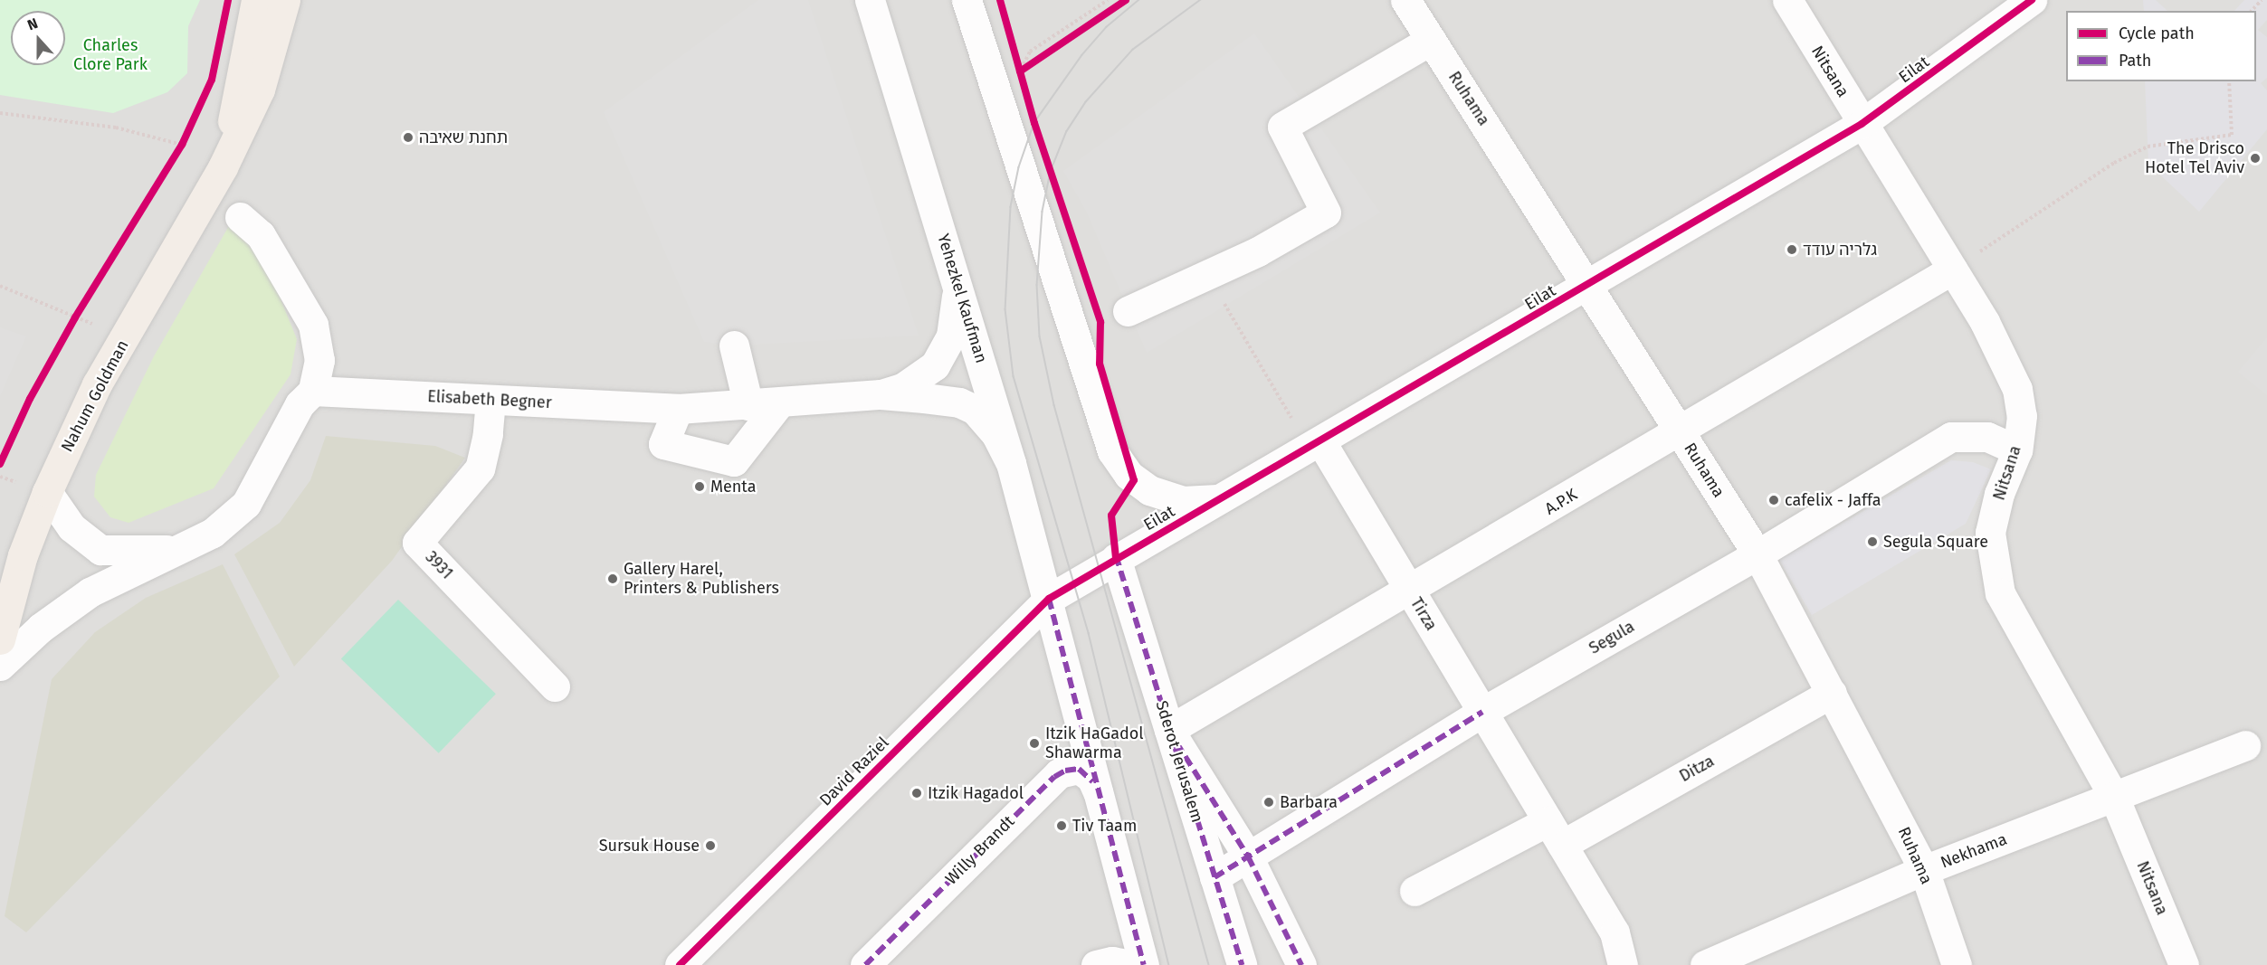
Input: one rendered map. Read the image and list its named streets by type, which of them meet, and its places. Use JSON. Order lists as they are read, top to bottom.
{
  "streets": {
    "main road": ["Nahum Goldman"],
    "street": [
      "Eilat",
      "Nitsana",
      "Ruhama",
      "Yehezkel Kaufman",
      "Elisabeth Begner",
      "A.P.K",
      "3931",
      "Tirza",
      "Segula",
      "Sderot Jerusalem",
      "Ditza",
      "David Raziel",
      "Willy Brandt",
      "Nekhama"
    ]
  },
  "crossings": [
    ["Eilat", "Nitsana"],
    ["Eilat", "Ruhama"],
    ["Eilat", "Yehezkel Kaufman"],
    ["Eilat", "Tirza"],
    ["Eilat", "Sderot Jerusalem"],
    ["Eilat", "David Raziel"],
    ["Nitsana", "A.P.K"],
    ["Nitsana", "Segula"],
    ["Nitsana", "Nekhama"],
    ["Ruhama", "A.P.K"],
    ["Ruhama", "Segula"],
    ["Ruhama", "Ditza"],
    ["Ruhama", "Nekhama"],
    ["Yehezkel Kaufman", "Elisabeth Begner"],
    ["Yehezkel Kaufman", "David Raziel"],
    ["Elisabeth Begner", "3931"],
    ["A.P.K", "Tirza"],
    ["A.P.K", "Sderot Jerusalem"],
    ["Tirza", "Segula"],
    ["Tirza", "Ditza"],
    ["Segula", "Sderot Jerusalem"]
  ],
  "parks": ["Charles Clore Park"],
  "places": [
    "תחנת שאיבה",
    "The Drisco Hotel Tel Aviv",
    "גלריה עודד",
    "Menta",
    "cafelix - Jaffa",
    "Segula Square",
    "Gallery Harel, Printers & Publishers",
    "Itzik HaGadol Shawarma",
    "Itzik Hagadol",
    "Barbara",
    "Tiv Taam",
    "Sursuk House"
  ],
  "legend": ["Cycle path", "Path"],
  "north": "top"
}
